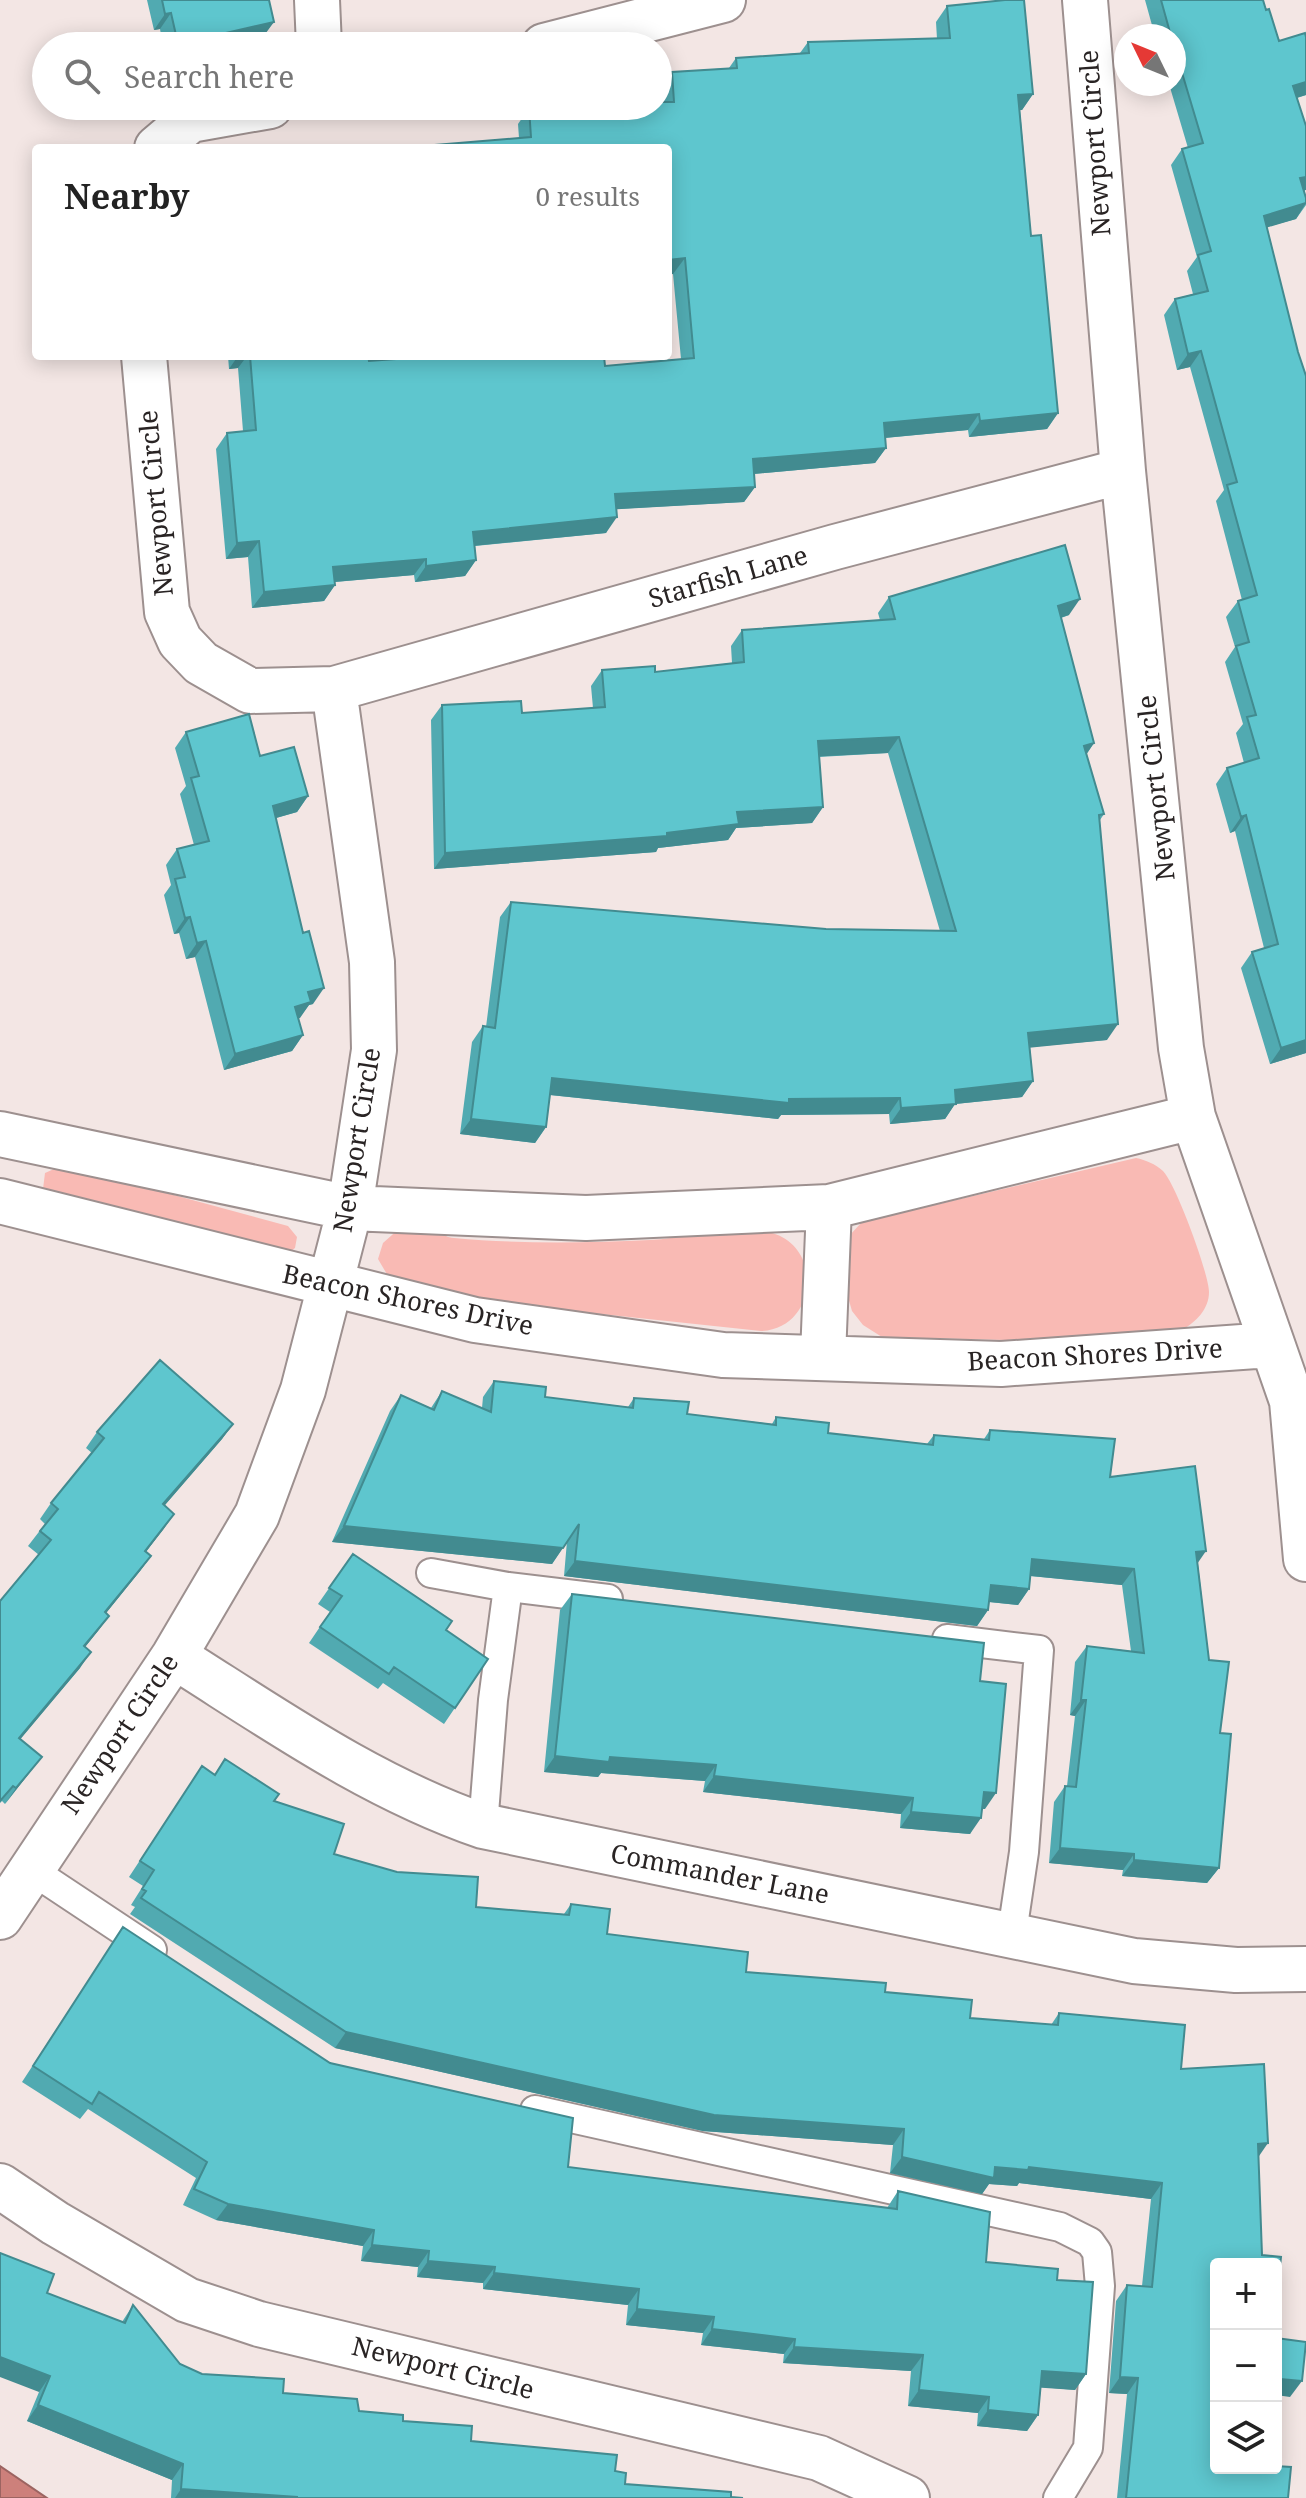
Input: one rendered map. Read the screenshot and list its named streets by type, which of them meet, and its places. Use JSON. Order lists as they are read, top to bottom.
{
  "streets": {
    "street": [
      "Newport Circle",
      "Starfish Lane",
      "Beacon Shores Drive",
      "Commander Lane"
    ]
  },
  "crossings": [
    ["Newport Circle", "Starfish Lane"],
    ["Newport Circle", "Beacon Shores Drive"],
    ["Newport Circle", "Commander Lane"]
  ],
  "north": "top left",
  "page": {
    "search": "Search here",
    "heading": ["Nearby", "0 results"],
    "map_buttons": ["+", "−"]
  }
}
